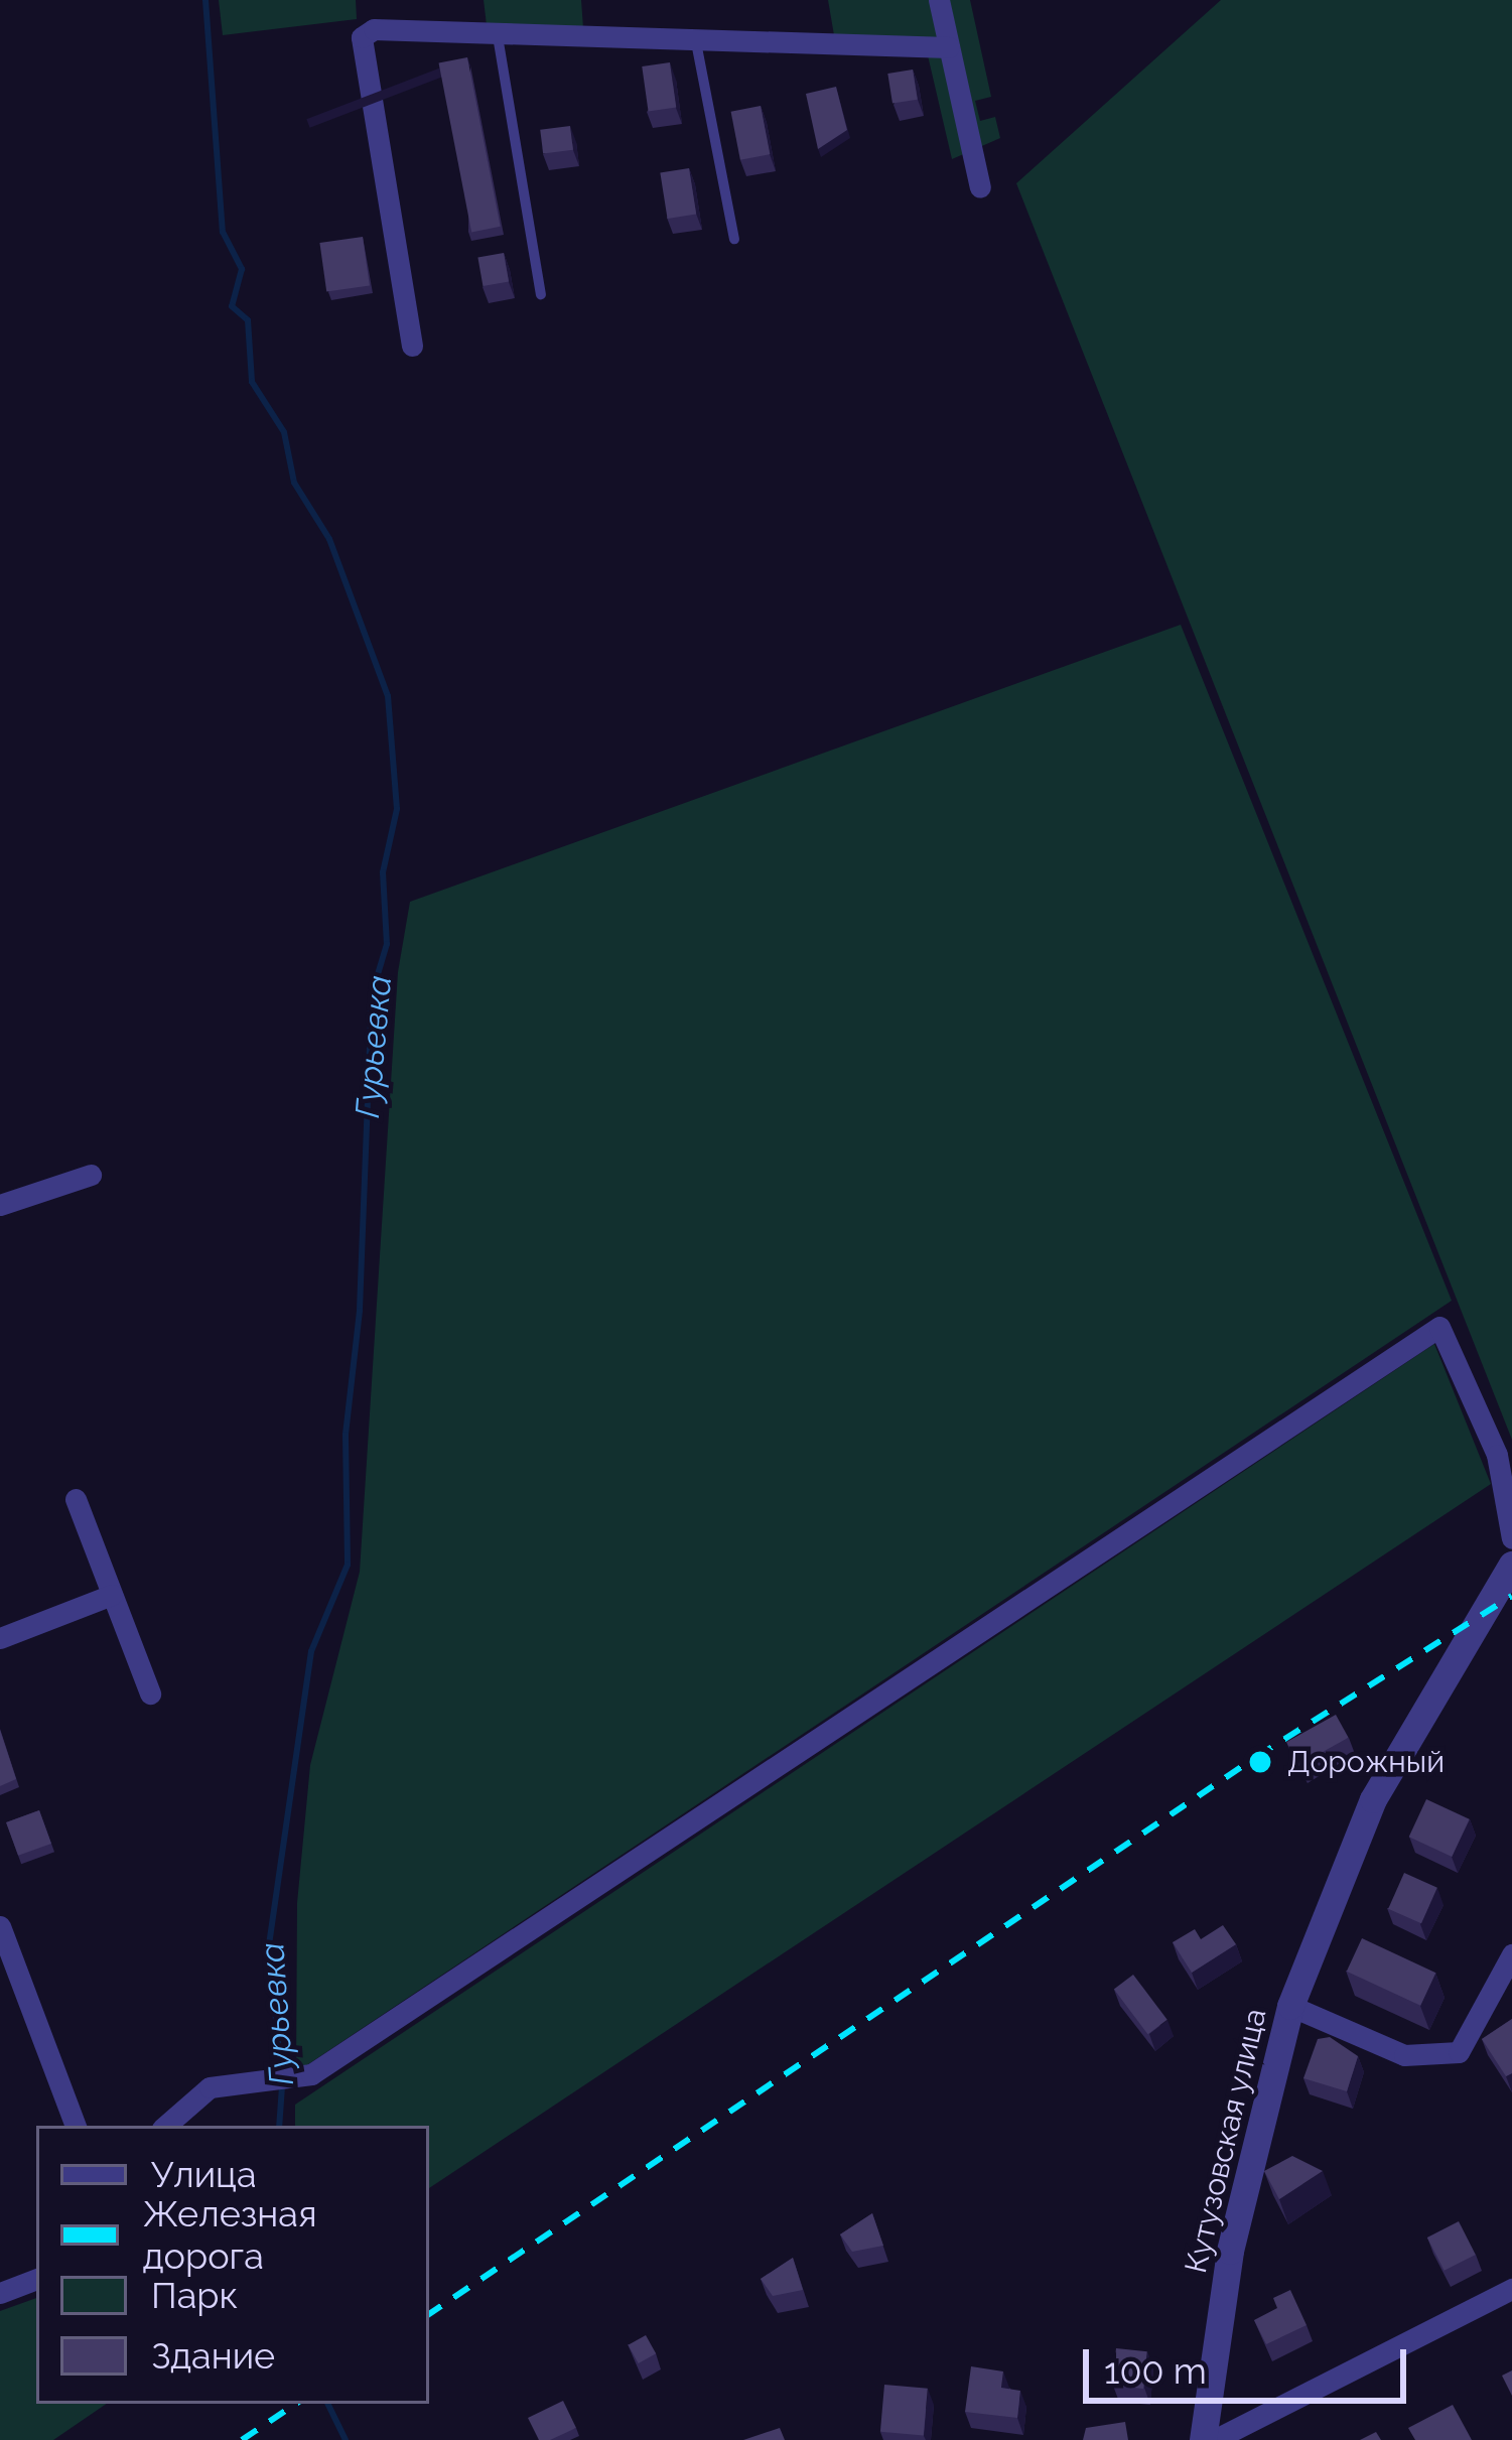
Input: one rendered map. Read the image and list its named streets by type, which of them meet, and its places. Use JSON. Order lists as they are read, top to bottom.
{
  "streets": {
    "street": ["Кутузовская улица"]
  },
  "water": ["Гурьевка"],
  "places": ["Дорожный"],
  "legend": [
    "Улица",
    "Железная дорога",
    "Парк",
    "Здание"
  ],
  "scale_bar": "100 m"
}
